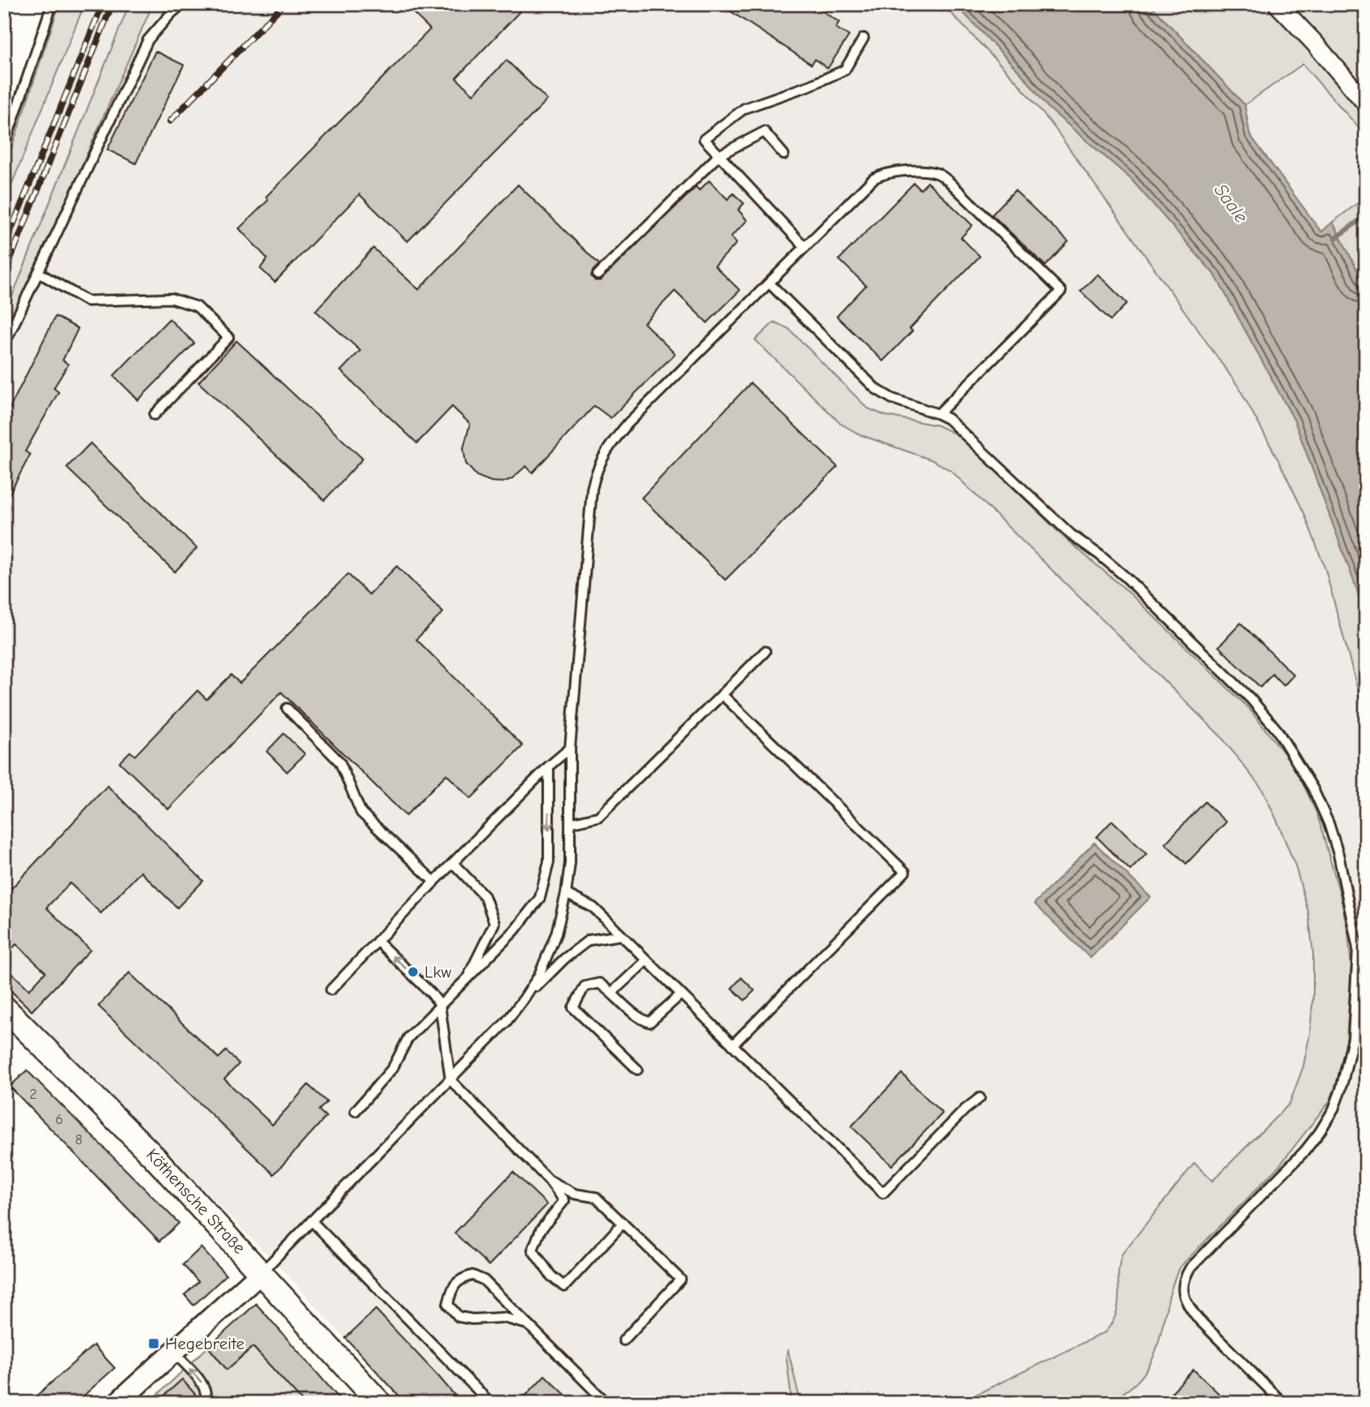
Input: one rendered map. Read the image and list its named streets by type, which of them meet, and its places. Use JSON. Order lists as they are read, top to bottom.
{
  "streets": {
    "main road": ["Köthensche Straße"]
  },
  "water": ["Saale"],
  "places": {
    "other": ["Lkw"],
    "transit": ["Hegebreite"]
  },
  "house_numbers": ["2", "6", "8"]
}
